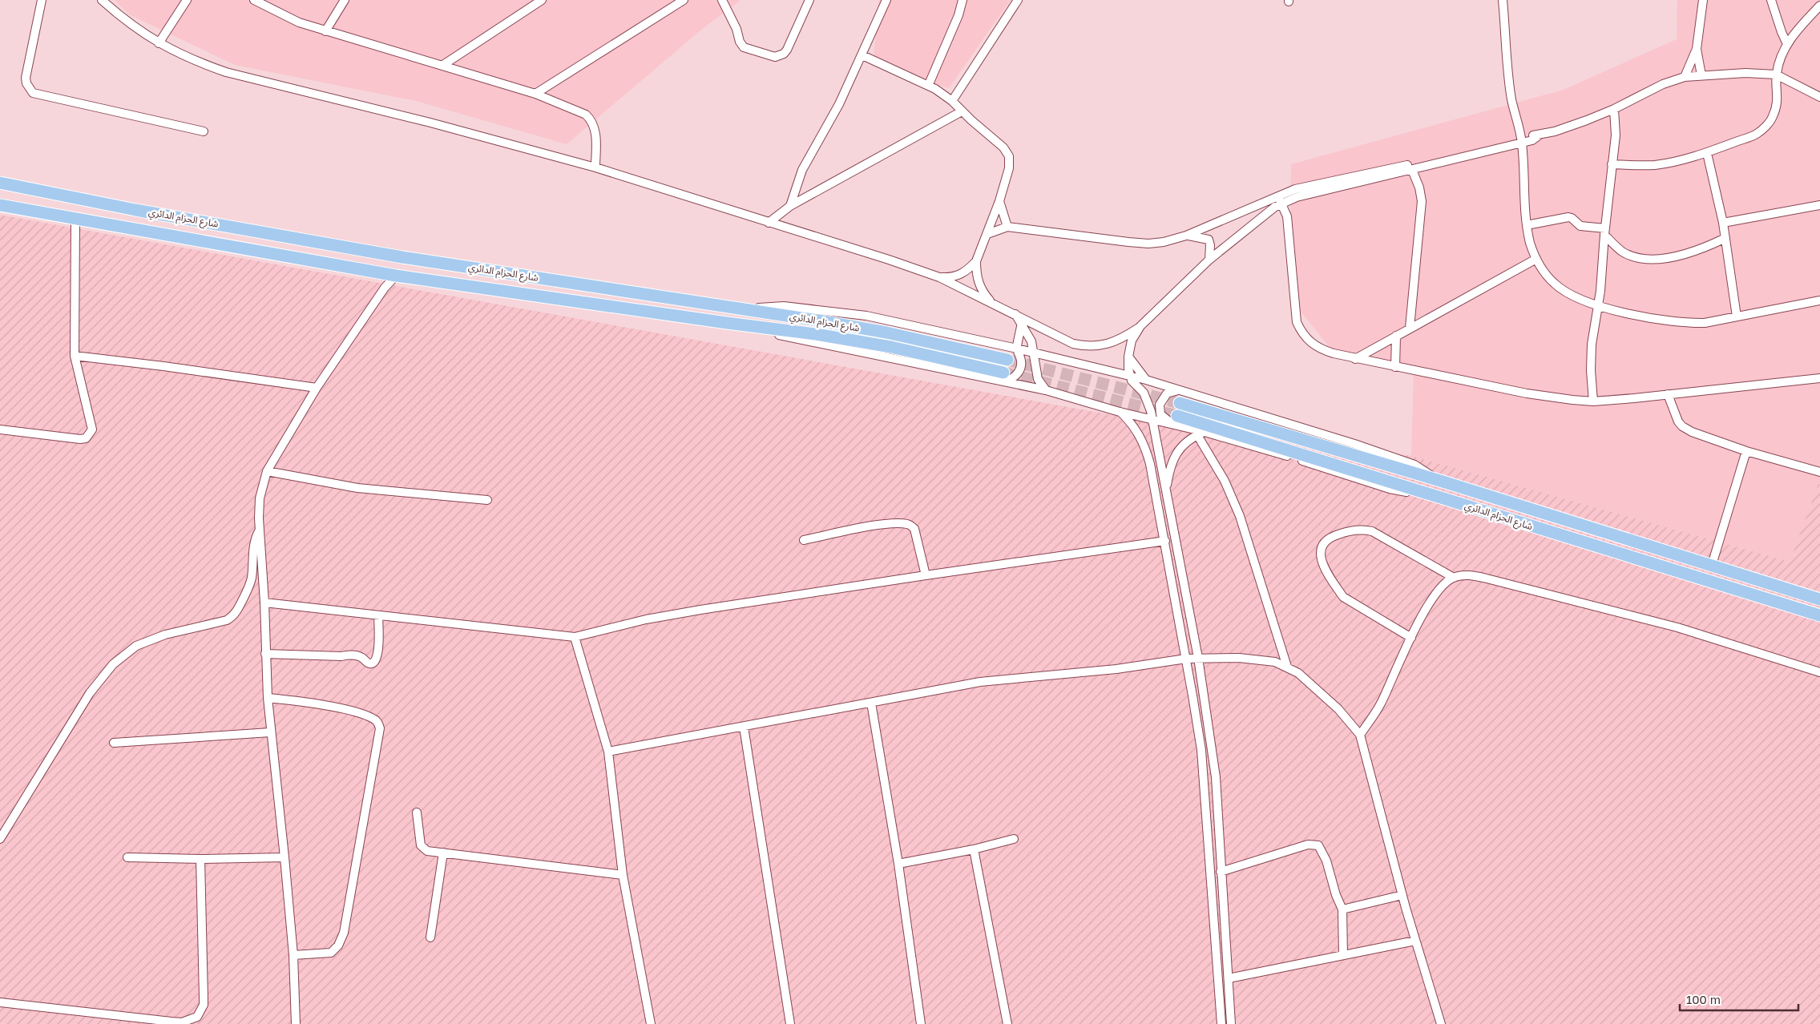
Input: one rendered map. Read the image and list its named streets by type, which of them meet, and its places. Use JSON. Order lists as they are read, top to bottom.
{
  "streets": {
    "highway": ["شارع الحزام الدائري"]
  },
  "scale_bar": "100 m"
}
